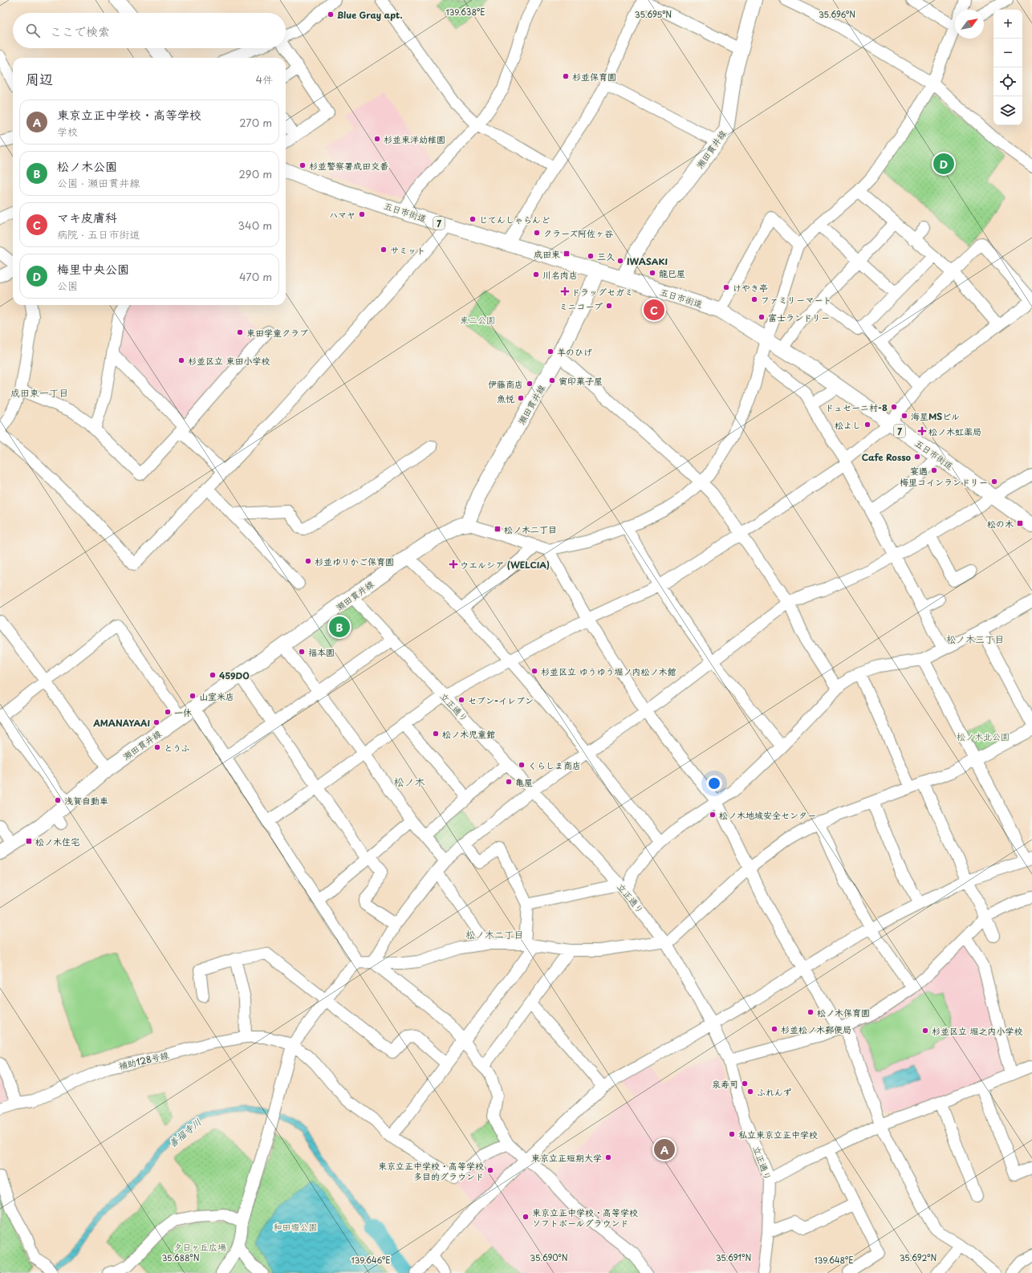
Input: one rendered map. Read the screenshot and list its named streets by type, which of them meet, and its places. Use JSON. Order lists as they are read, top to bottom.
{
  "streets": {
    "main road": ["瀬田貫井線", "五日市街道", "7"],
    "street": ["立正通り", "補助128号線"]
  },
  "crossings": [
    ["瀬田貫井線", "五日市街道"],
    ["瀬田貫井線", "立正通り"]
  ],
  "districts": [
    "成田東一丁目",
    "松ノ木三丁目",
    "松ノ木",
    "松ノ木二丁目"
  ],
  "water": ["善福寺川"],
  "parks": [
    "東二公園",
    "松ノ木北公園",
    "和田堀公園",
    "夕日ヶ丘広場"
  ],
  "places": {
    "other": [
      "Blue Gray apt.",
      "杉並保育園",
      "杉並東洋幼稚園",
      "杉並警察署成田交番",
      "ハマヤ",
      "じてんしゃらんど",
      "クラーズ阿佐ヶ谷",
      "サミット",
      "三久",
      "IWASAKI",
      "龍巳屋",
      "川名肉店",
      "けやき亭",
      "ファミリーマート",
      "ミニコープ",
      "富士ランドリー",
      "東田学童クラブ",
      "羊のひげ",
      "杉並区立 東田小学校",
      "寅印菓子屋",
      "伊藤商店",
      "魚悦",
      "ドュセーニ村-8",
      "海星MSビル",
      "松よし",
      "Cafe Rosso",
      "宴遇",
      "梅里コインランドリー",
      "杉並ゆりかご保育園",
      "福本園",
      "杉並区立 ゆうゆう堀ノ内松ノ木館",
      "459DO",
      "山室米店",
      "セブン-イレブン",
      "一休",
      "AMANAYAAI",
      "松ノ木児童館",
      "とうふ",
      "くらしま商店",
      "亀屋",
      "浅賀自動車",
      "松ノ木地域安全センター",
      "松ノ木保育園",
      "杉並松ノ木郵便局",
      "杉並区立 堀之内小学校",
      "泉寿司",
      "ふれんず",
      "私立東京立正中学校",
      "東京立正短期大学",
      "東京立正中学校・高等学校 多目的グラウンド",
      "東京立正中学校・高等学校 ソフトボールグラウンド"
    ],
    "transit": [
      "成田東",
      "松の木",
      "松ノ木二丁目",
      "松ノ木住宅"
    ],
    "health": ["ドラッグセガミ", "松ノ木虹薬局", "ウエルシア (WELCIA)"]
  },
  "north": "top right",
  "page": {
    "map_buttons": ["+", "−"],
    "search": "ここで検索",
    "heading": ["周辺", "4件"],
    "list": [
      {
        "mark": "A",
        "name": "東京立正中学校・高等学校",
        "note": "学校",
        "value": "270 m"
      },
      {
        "mark": "B",
        "name": "松ノ木公園",
        "note": "公園 · 瀬田貫井線",
        "value": "290 m"
      },
      {
        "mark": "C",
        "name": "マキ皮膚科",
        "note": "病院 · 五日市街道",
        "value": "340 m"
      },
      {
        "mark": "D",
        "name": "梅里中央公園",
        "note": "公園",
        "value": "470 m"
      }
    ],
    "pins": [
      "D",
      "C",
      "B",
      "A"
    ]
  },
  "coordinates": [
    "139.638°E",
    "35.695°N",
    "35.696°N",
    "35.688°N",
    "35.690°N",
    "35.691°N",
    "35.692°N",
    "139.646°E",
    "139.648°E"
  ]
}
